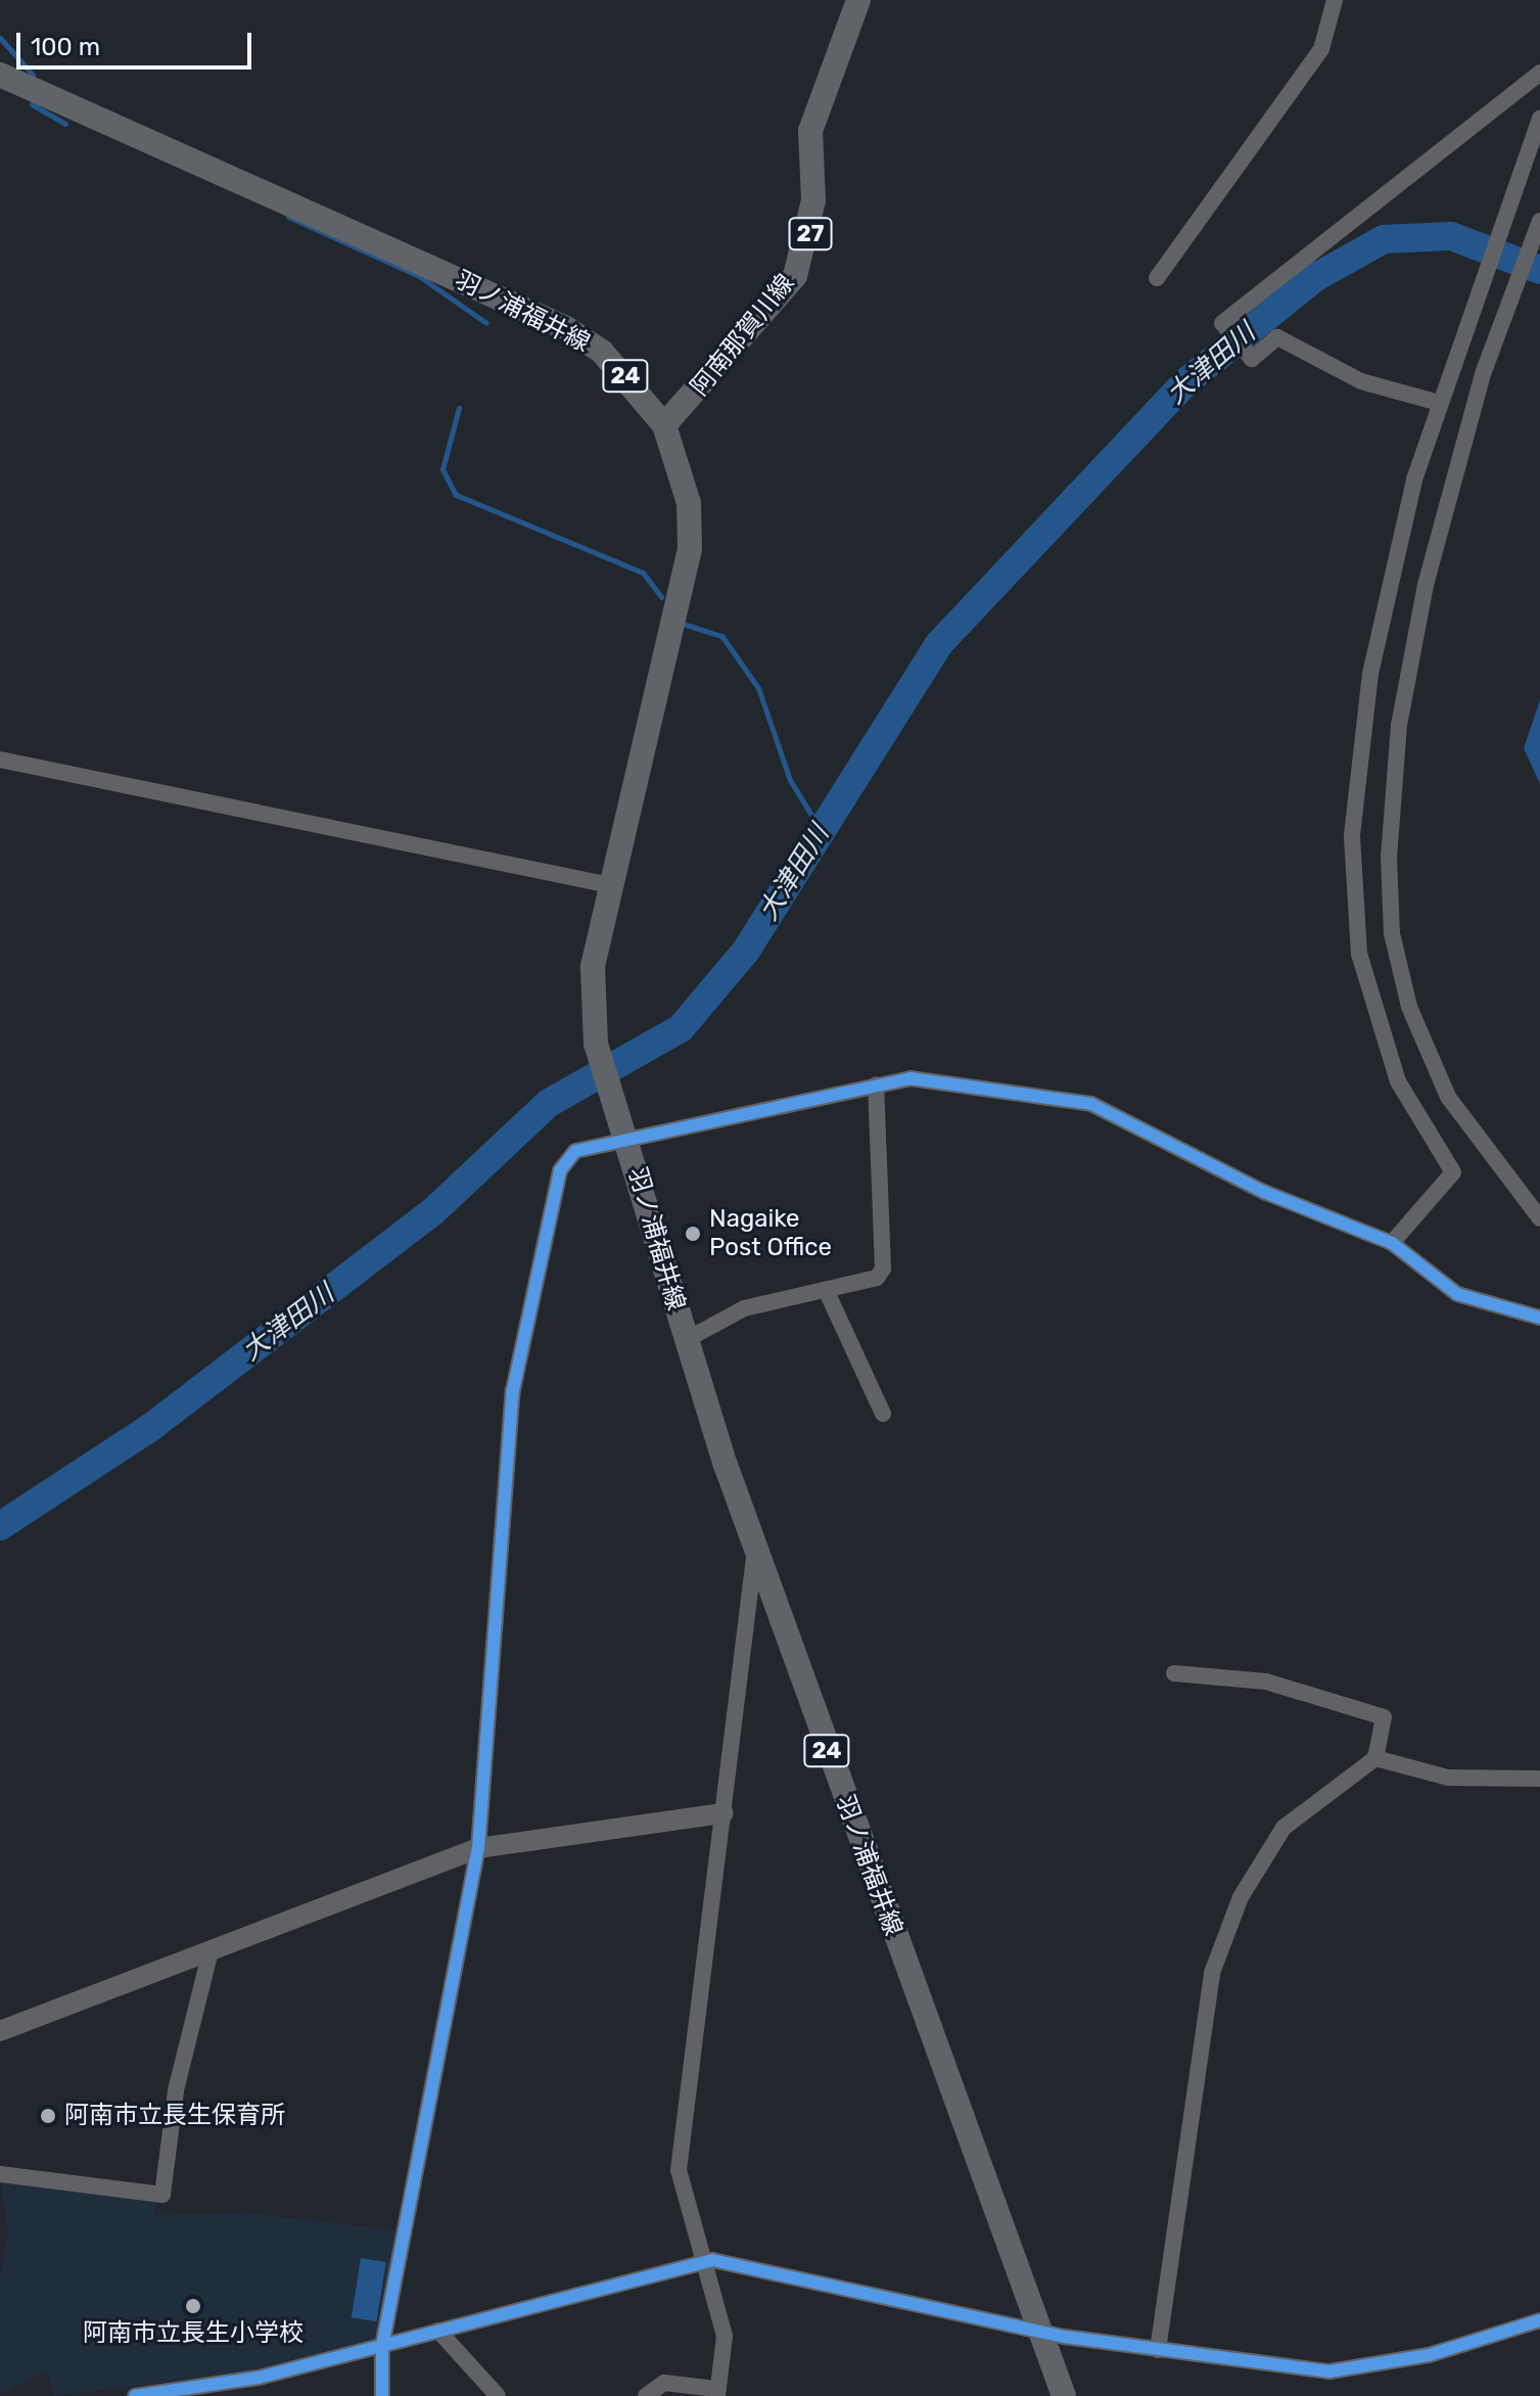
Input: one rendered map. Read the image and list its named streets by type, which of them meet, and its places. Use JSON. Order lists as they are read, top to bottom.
{
  "streets": {
    "main road": [
      "27",
      "羽ノ浦福井線",
      "阿南那賀川線",
      "24"
    ]
  },
  "crossings": [
    ["羽ノ浦福井線", "阿南那賀川線"]
  ],
  "water": ["大津田川"],
  "places": ["Nagaike Post Office", "阿南市立長生保育所", "阿南市立長生小学校"],
  "scale_bar": "100 m"
}
